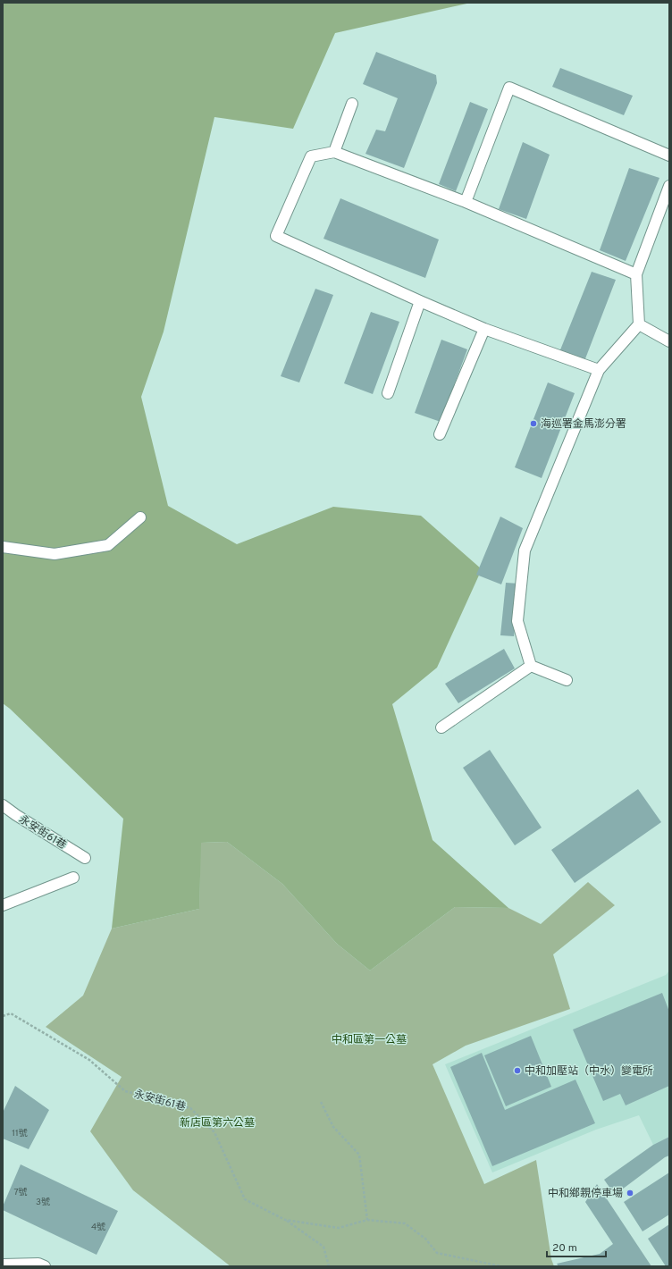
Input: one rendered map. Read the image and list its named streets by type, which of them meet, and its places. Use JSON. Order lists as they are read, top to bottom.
{
  "streets": {
    "lane": ["永安街61巷"]
  },
  "parks": ["中和區第一公墓", "新店區第六公墓"],
  "places": ["海巡署金馬澎分署", "中和加壓站（中水）變電所", "中和鄉親停車場"],
  "house_numbers": [
    "11號",
    "7號",
    "3號",
    "4號"
  ],
  "scale_bar": "20 m"
}
